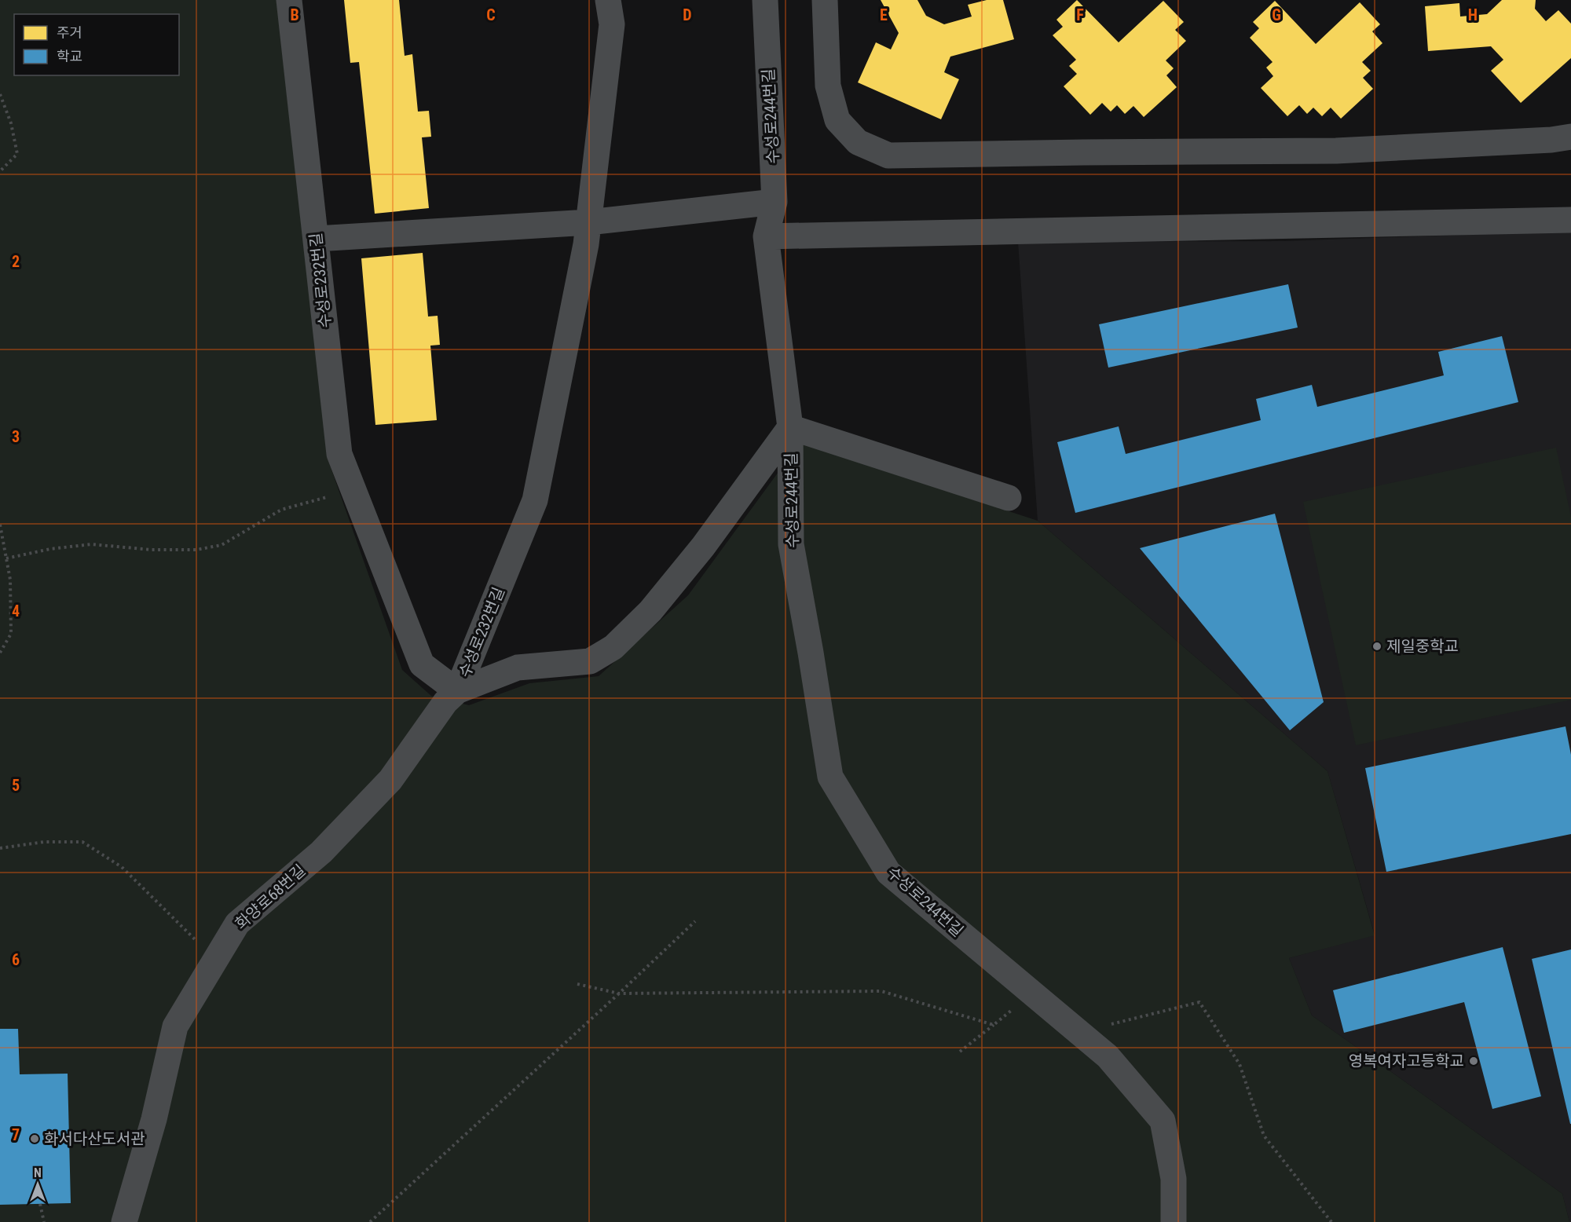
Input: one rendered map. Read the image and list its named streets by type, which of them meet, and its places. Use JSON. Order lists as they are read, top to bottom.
{
  "streets": {
    "street": ["수성로244번길", "수성로232번길", "화양로68번길"]
  },
  "crossings": [
    ["수성로244번길", "수성로232번길"],
    ["수성로244번길", "화양로68번길"],
    ["수성로232번길", "화양로68번길"]
  ],
  "places": ["제일중학교", "영복여자고등학교", "화서다산도서관"],
  "legend": ["주거", "학교"],
  "north": "top",
  "grid": {
    "columns": [
      "B",
      "C",
      "D",
      "E",
      "F",
      "G",
      "H"
    ],
    "rows": [
      "2",
      "3",
      "4",
      "5",
      "6",
      "7"
    ]
  }
}
